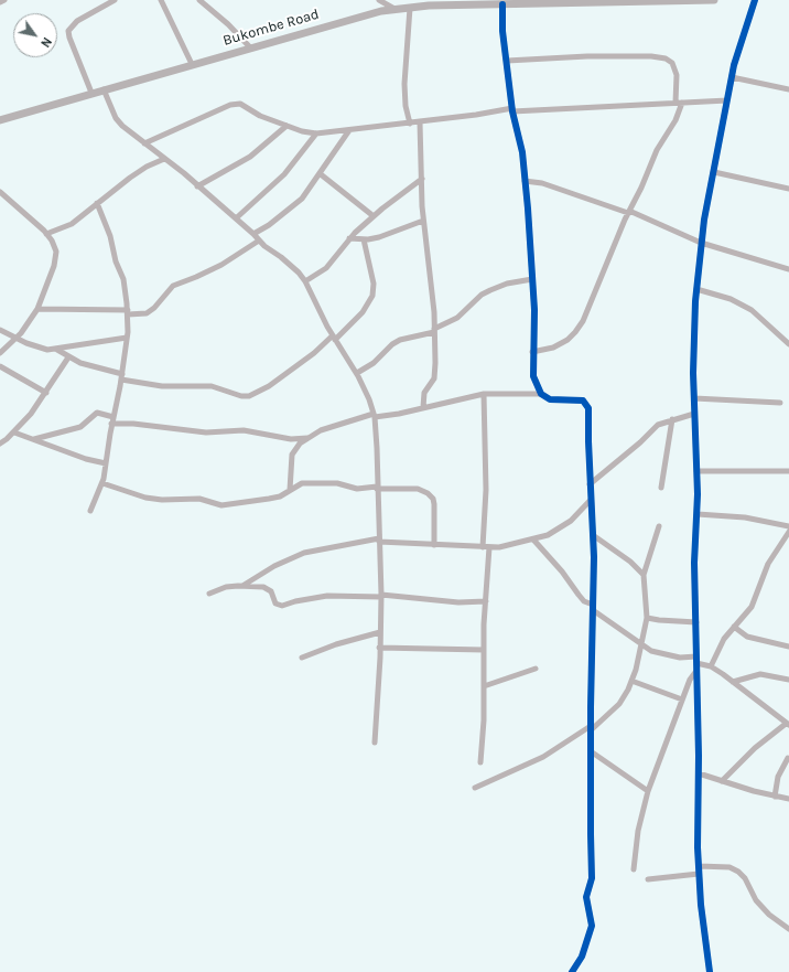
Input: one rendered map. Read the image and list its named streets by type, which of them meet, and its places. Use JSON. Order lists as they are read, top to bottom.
{
  "streets": {
    "main road": ["Bukombe Road"]
  },
  "north": "bottom right"
}
